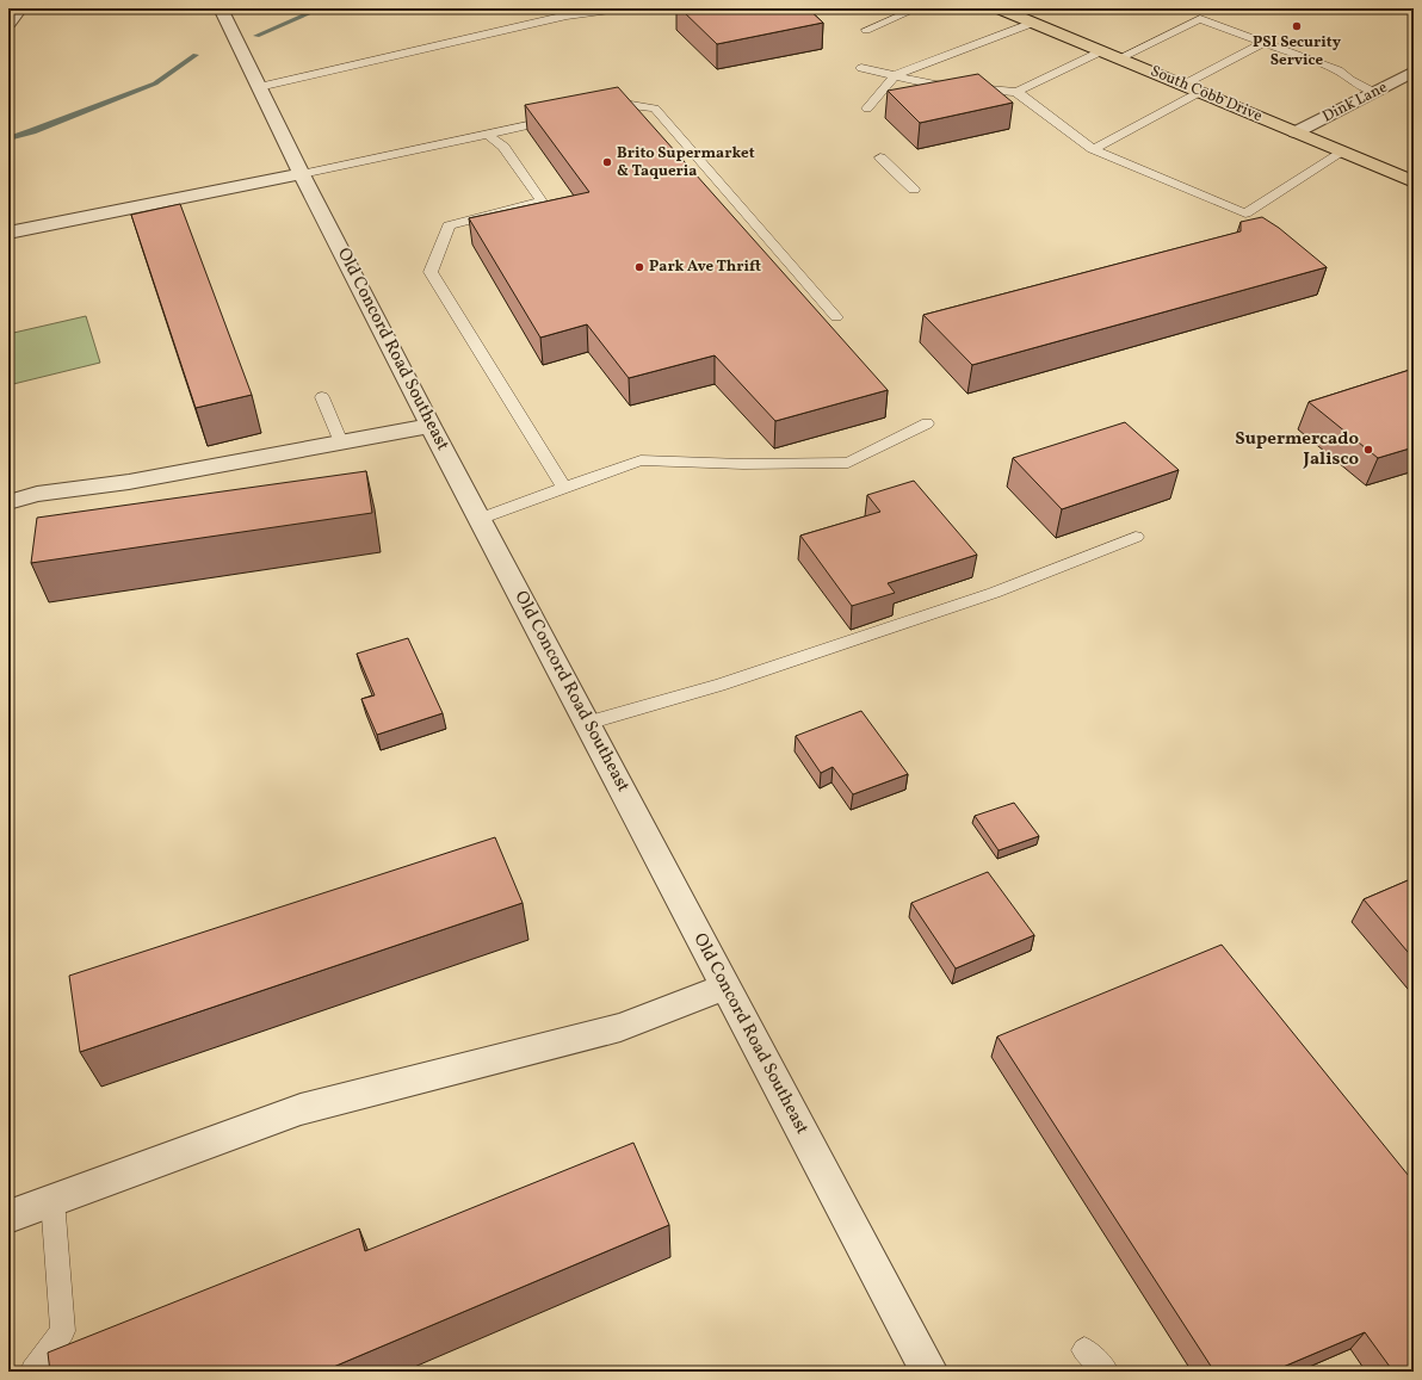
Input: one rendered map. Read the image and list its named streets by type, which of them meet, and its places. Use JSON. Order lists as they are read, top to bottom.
{
  "streets": {
    "main road": ["South Cobb Drive"],
    "street": ["Dink Lane", "Old Concord Road Southeast"]
  },
  "crossings": [
    ["South Cobb Drive", "Dink Lane"]
  ],
  "places": [
    "PSI Security Service",
    "Brito Supermarket & Taqueria",
    "Park Ave Thrift",
    "Supermercado Jalisco"
  ]
}
